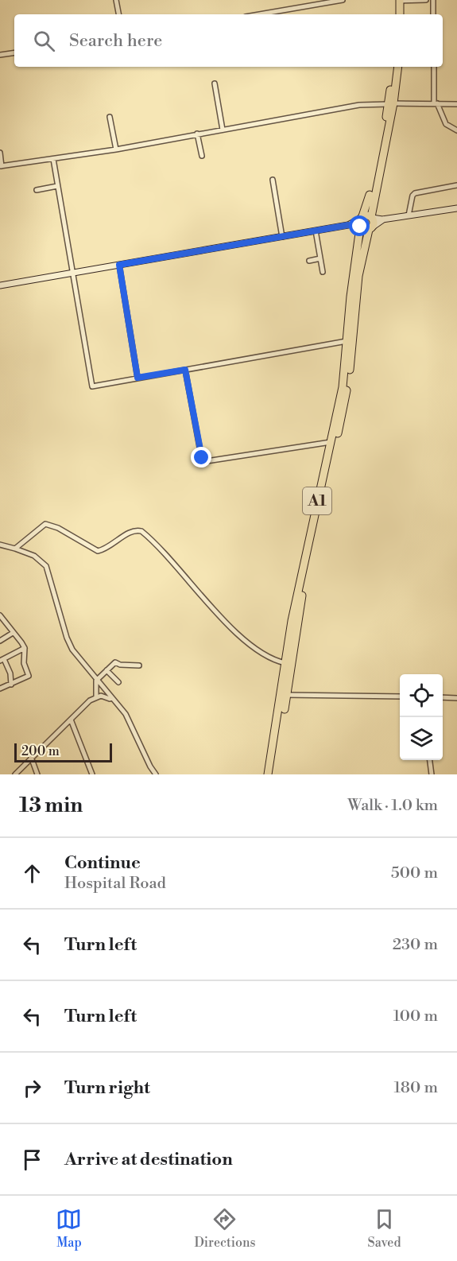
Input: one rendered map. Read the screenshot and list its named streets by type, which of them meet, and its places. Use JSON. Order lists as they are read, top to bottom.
{
  "streets": {
    "highway": ["A1"]
  },
  "scale_bar": "200 m",
  "page": {
    "search": "Search here",
    "scale": "200 m",
    "heading": ["13 min", "Walk · 1.0 km"],
    "list": [
      ["Continue", "Hospital Road", "500 m"],
      ["Turn left", "230 m"],
      ["Turn left", "100 m"],
      ["Turn right", "180 m"],
      "Arrive at destination"
    ],
    "nav": ["Map", "Directions", "Saved"]
  }
}
